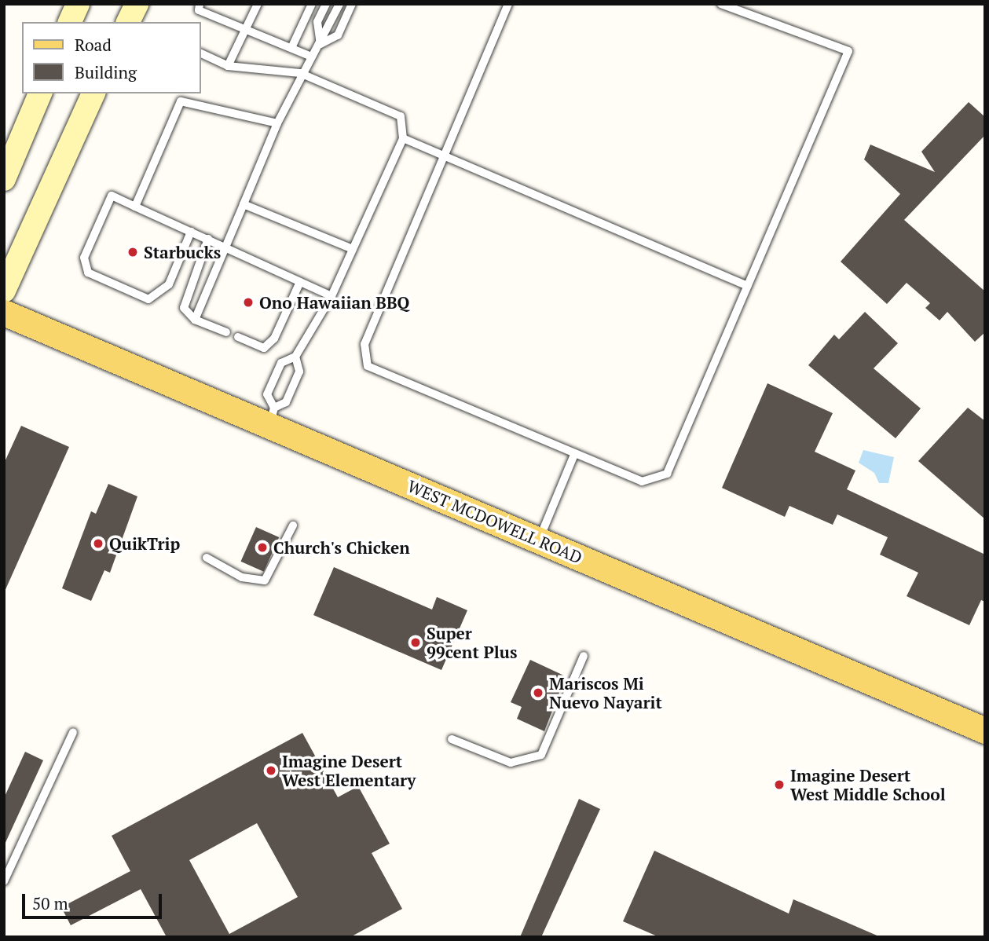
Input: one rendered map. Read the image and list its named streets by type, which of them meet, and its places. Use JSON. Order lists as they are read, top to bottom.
{
  "streets": {
    "main road": ["WEST MCDOWELL ROAD"]
  },
  "places": [
    "Starbucks",
    "Ono Hawaiian BBQ",
    "QuikTrip",
    "Church's Chicken",
    "Super 99cent Plus",
    "Mariscos Mi Nuevo Nayarit",
    "Imagine Desert West Elementary",
    "Imagine Desert West Middle School"
  ],
  "legend": ["Road", "Building"],
  "scale_bar": "50 m"
}
